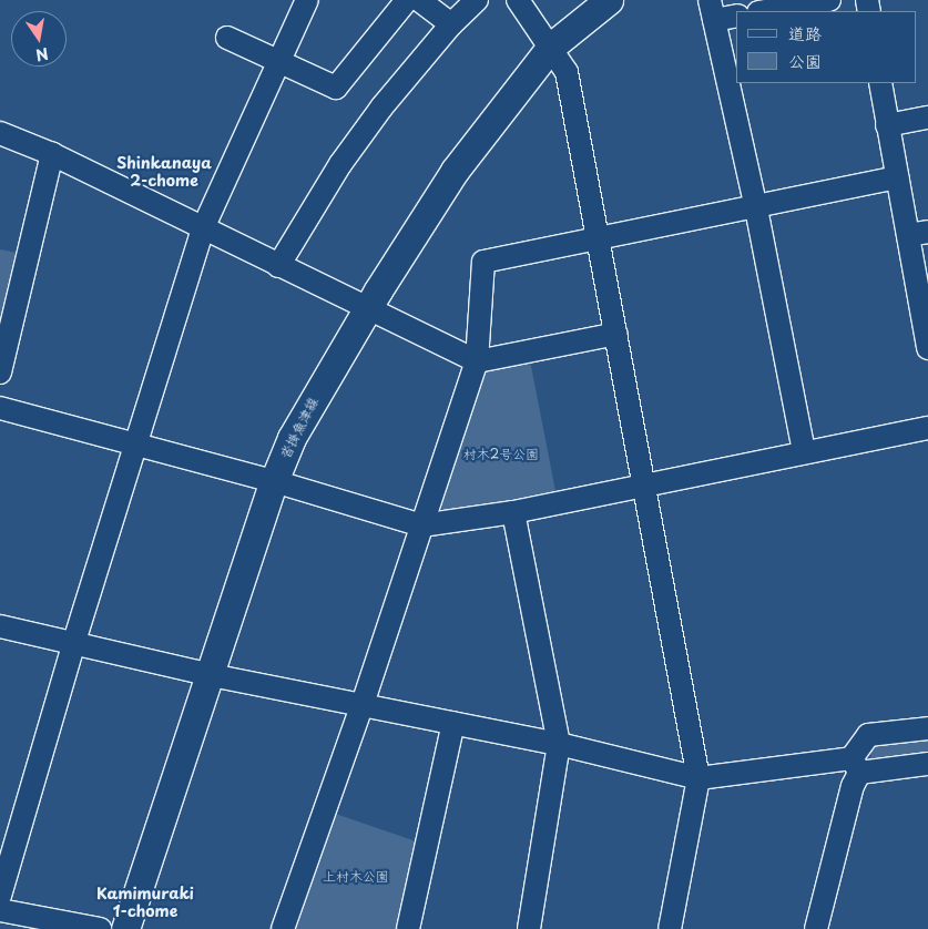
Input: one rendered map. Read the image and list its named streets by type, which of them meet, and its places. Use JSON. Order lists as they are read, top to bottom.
{
  "streets": {
    "main road": ["沓掛魚津線"]
  },
  "districts": ["Shinkanaya 2-chome", "Kamimuraki 1-chome"],
  "parks": ["村木2号公園", "上村木公園"],
  "legend": ["道路", "公園"],
  "north": "bottom"
}
